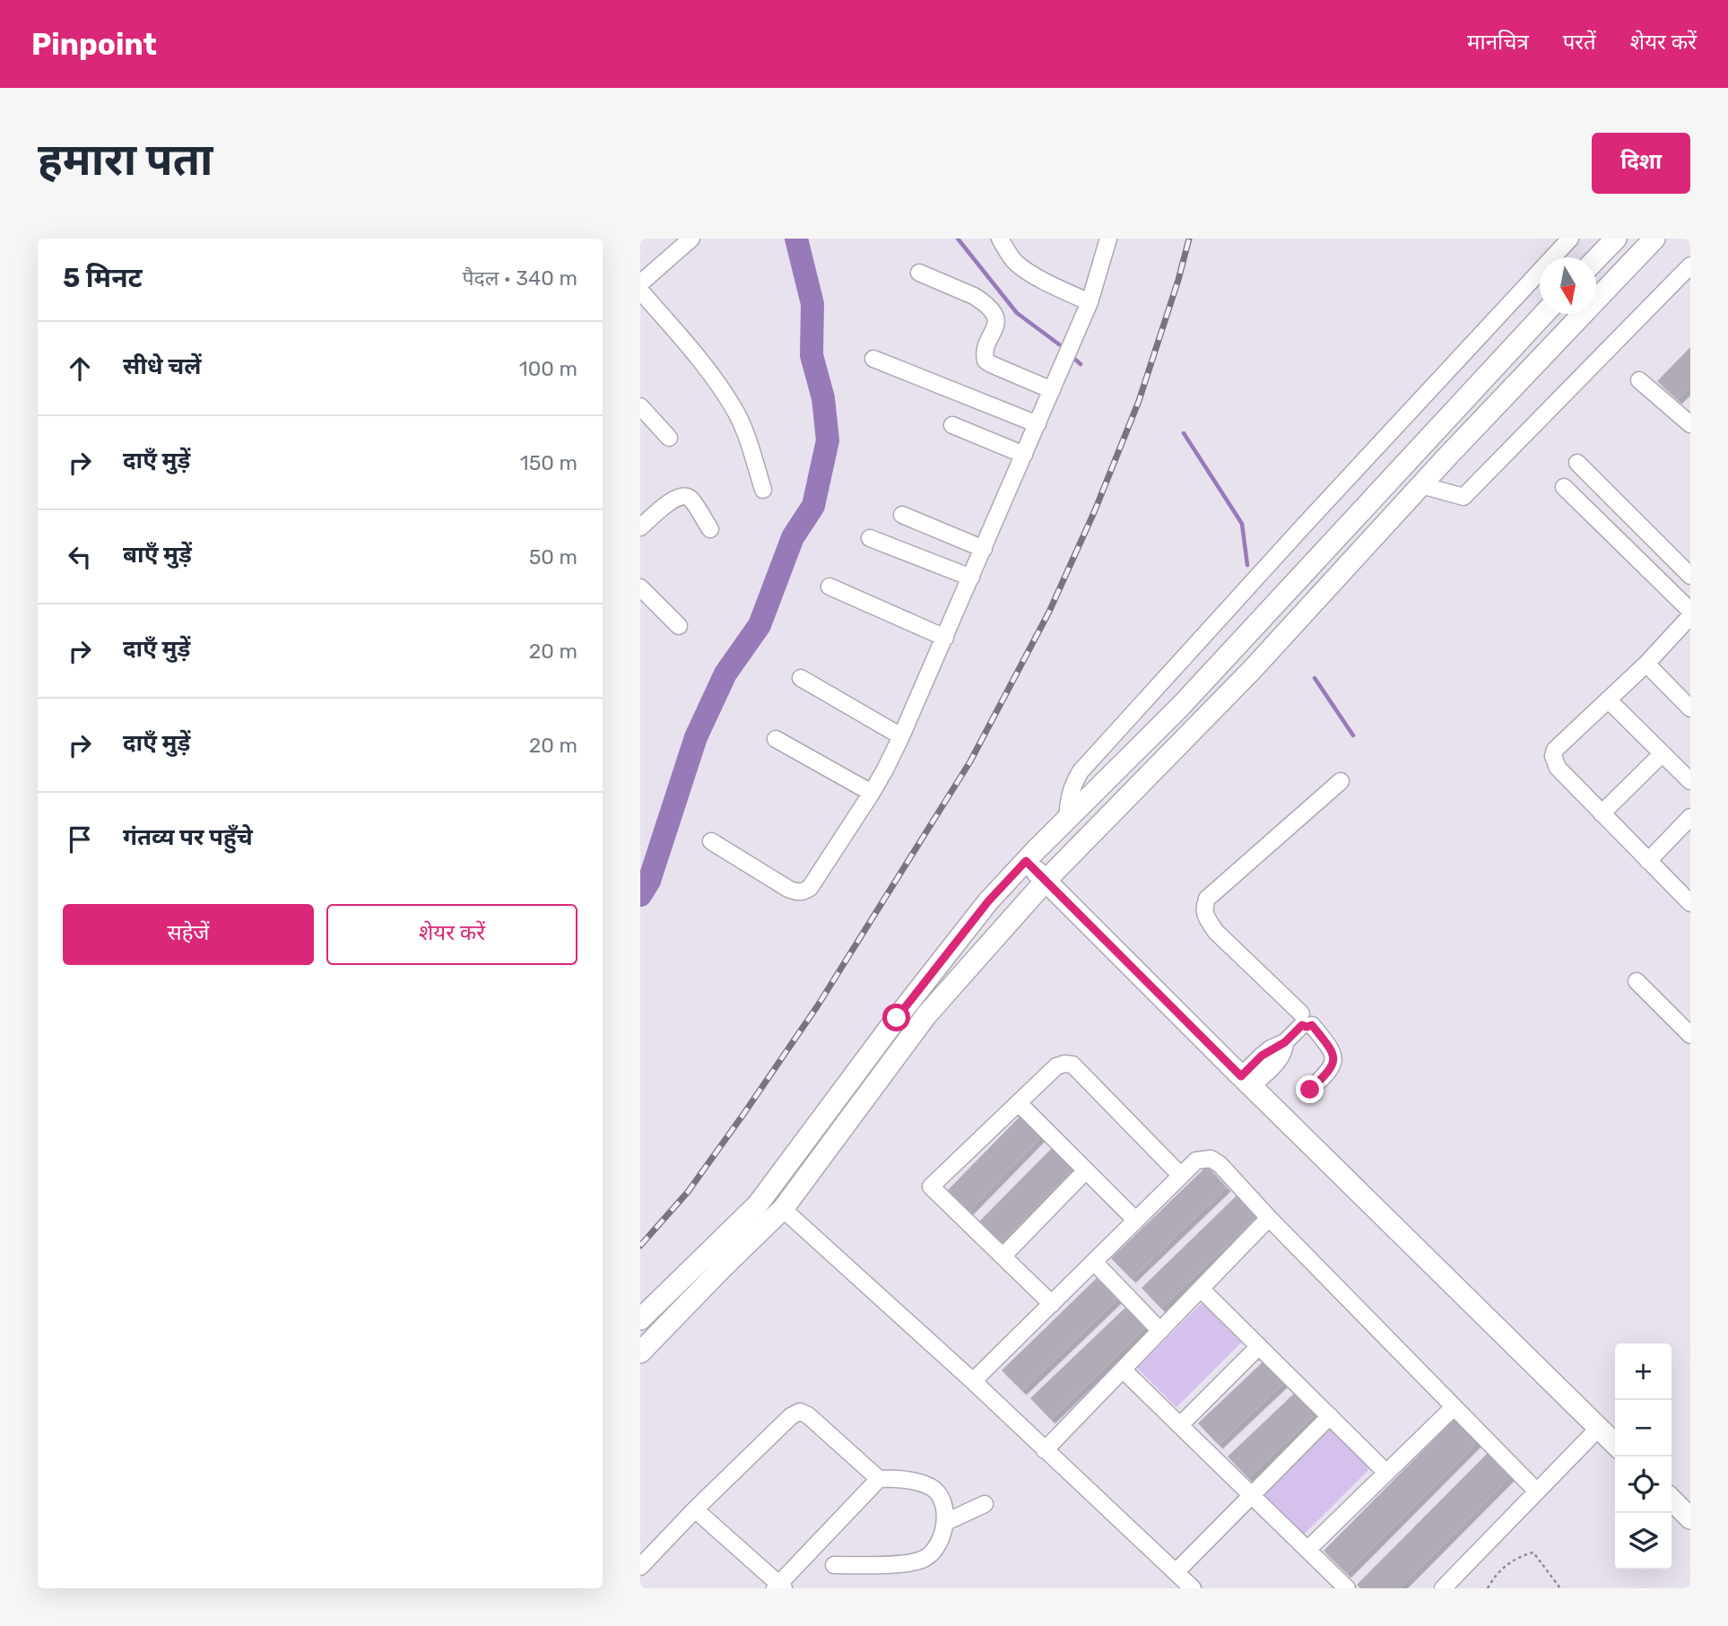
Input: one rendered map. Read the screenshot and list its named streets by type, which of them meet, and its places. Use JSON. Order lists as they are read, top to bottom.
{
  "north": "bottom",
  "page": {
    "header": "Pinpoint",
    "nav": ["मानचित्र", "परतें", "शेयर करें"],
    "buttons": [
      "दिशा",
      ["सहेजें", "शेयर करें"]
    ],
    "title": "हमारा पता",
    "heading": ["5 मिनट", "पैदल · 340 m"],
    "list": [
      ["सीधे चलें", "100 m"],
      ["दाएँ मुड़ें", "150 m"],
      ["बाएँ मुड़ें", "50 m"],
      ["दाएँ मुड़ें", "20 m"],
      ["दाएँ मुड़ें", "20 m"],
      "गंतव्य पर पहुँचे"
    ],
    "map_buttons": ["+", "−"]
  }
}
